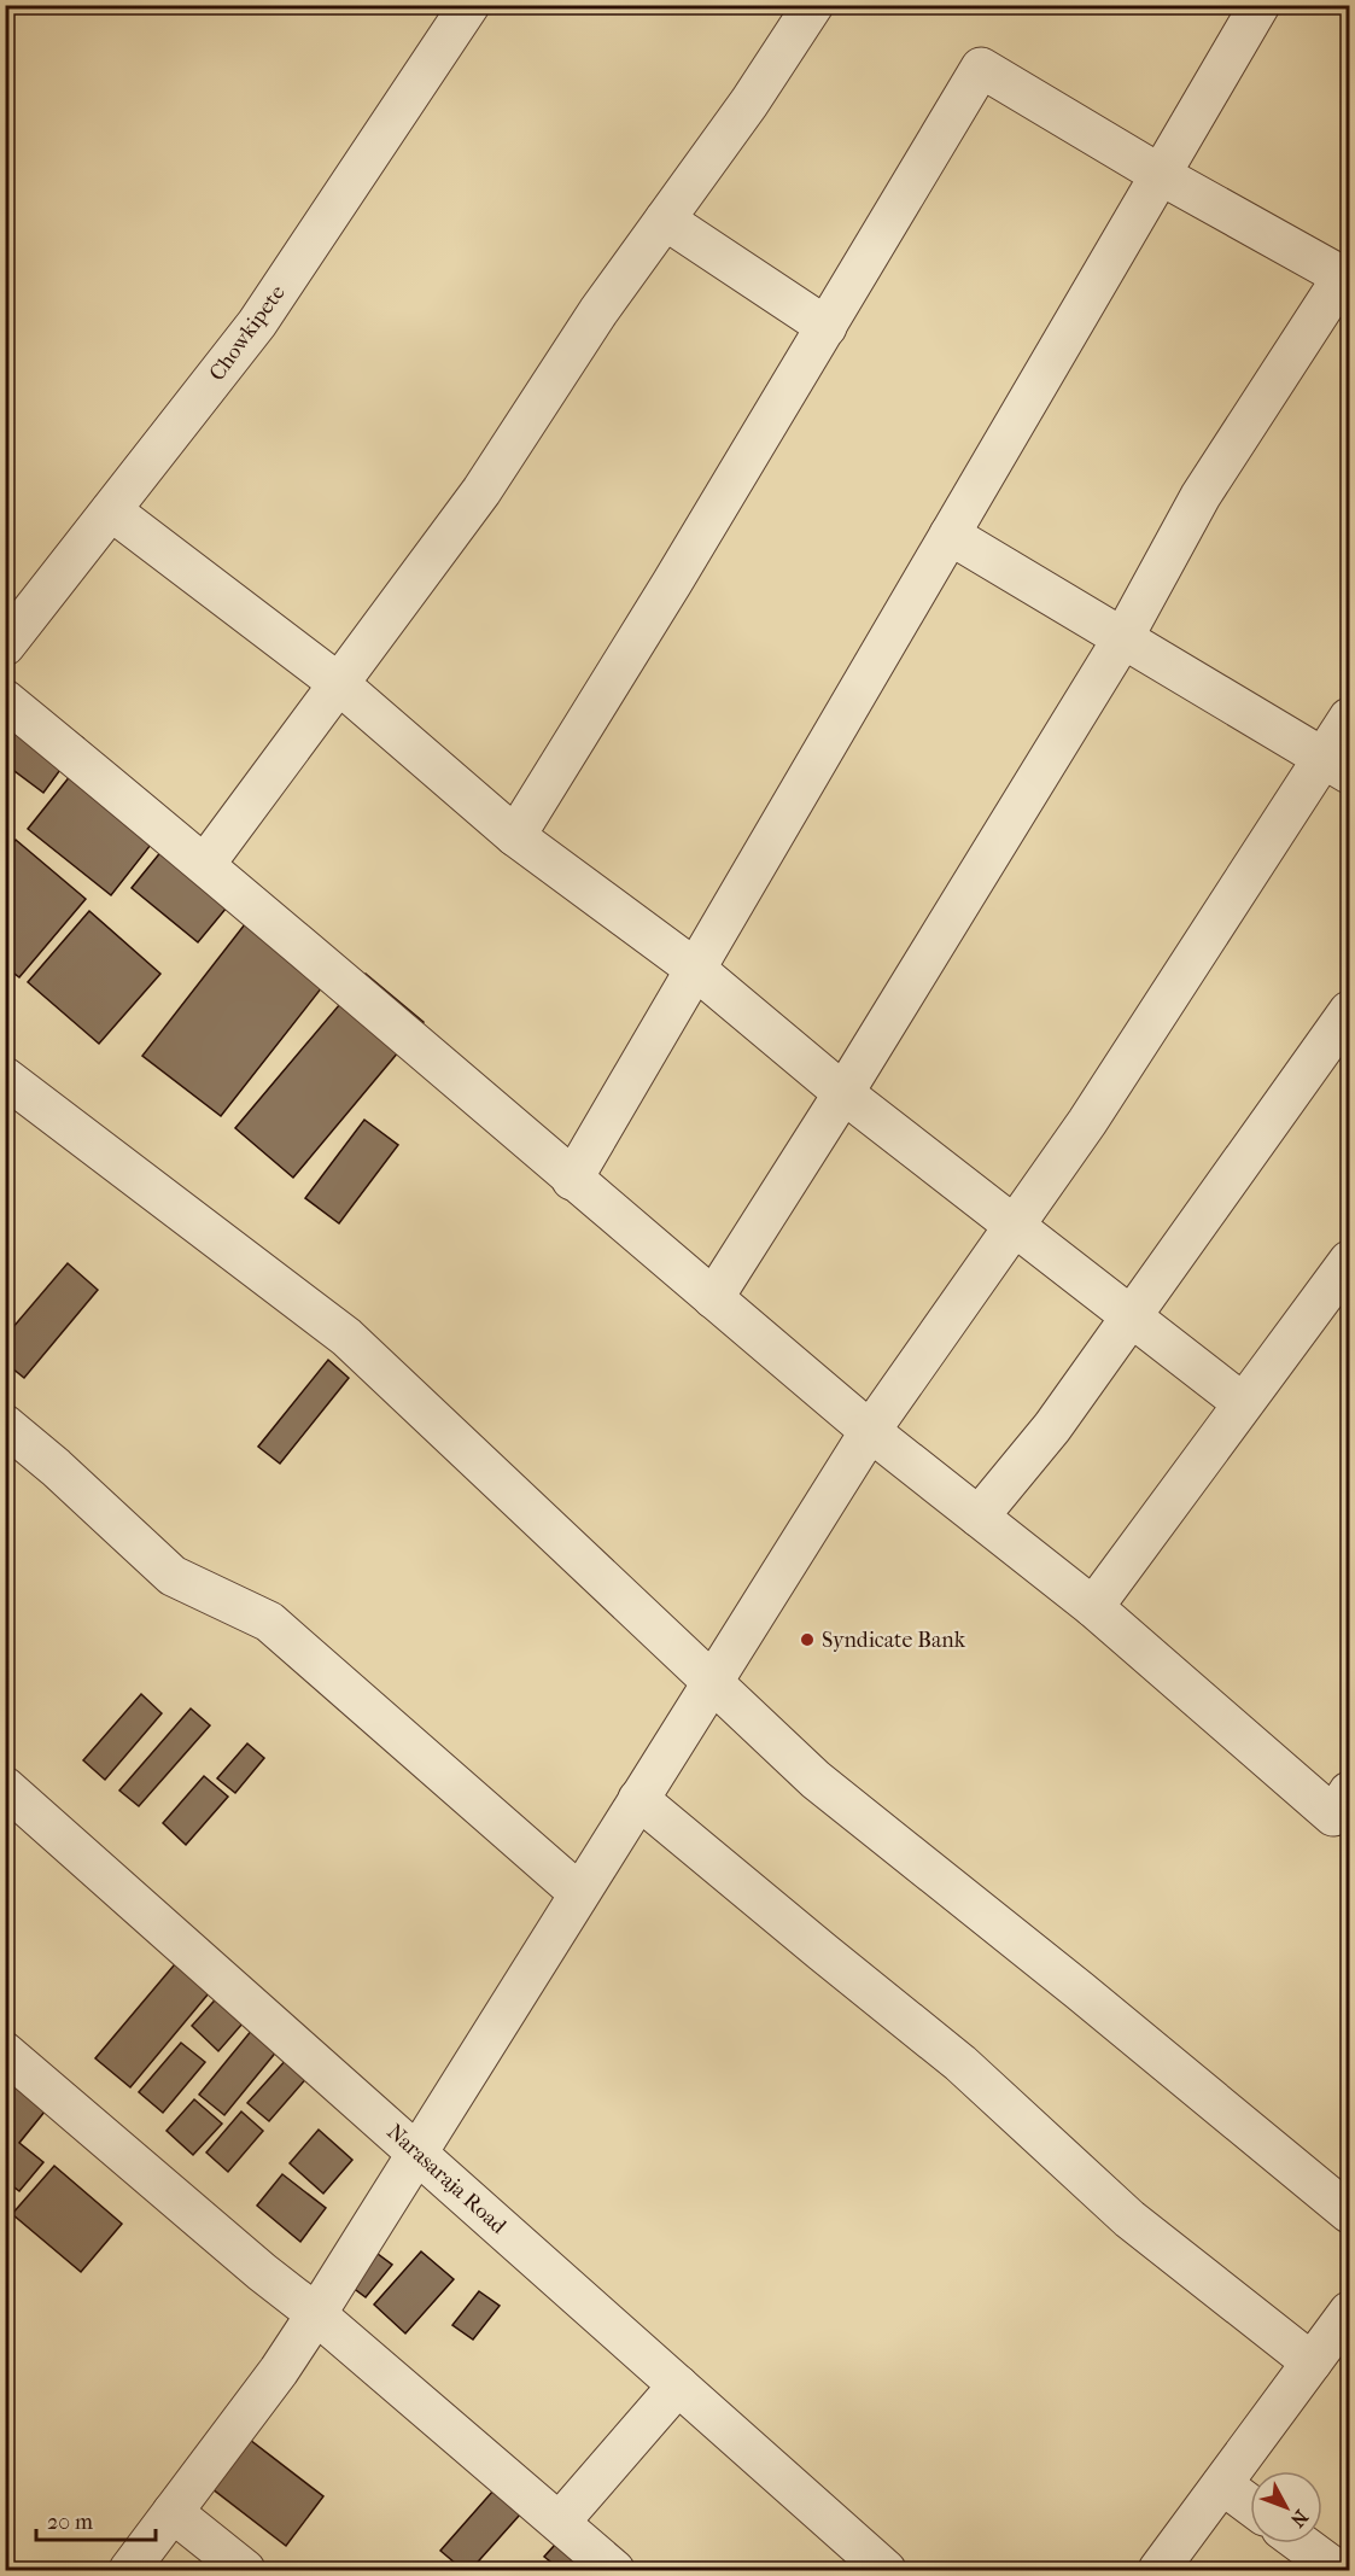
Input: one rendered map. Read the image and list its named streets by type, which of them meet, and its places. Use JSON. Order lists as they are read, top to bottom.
{
  "streets": {
    "street": ["Chowkipete", "Narasaraja Road"]
  },
  "places": ["Syndicate Bank"],
  "scale_bar": "20 m",
  "north": "bottom right"
}
